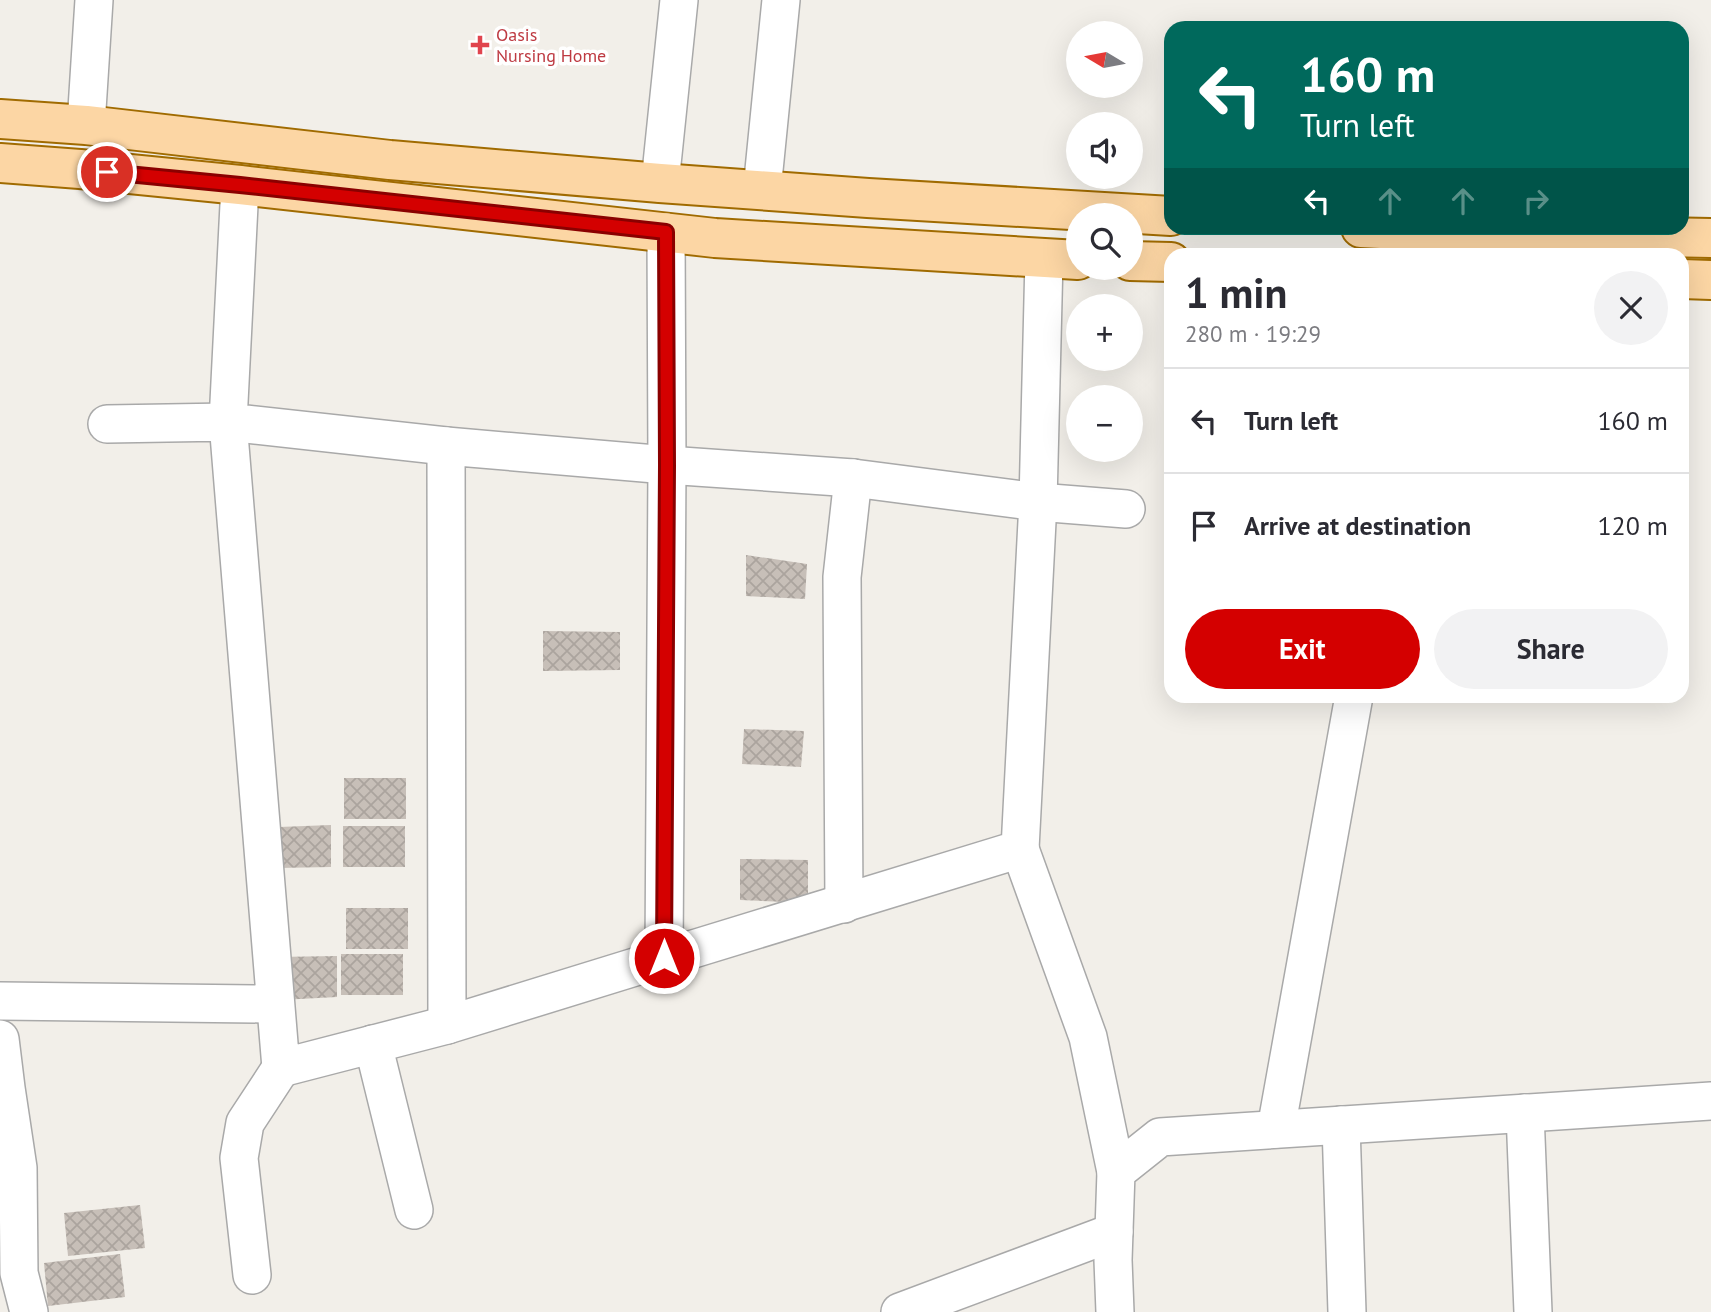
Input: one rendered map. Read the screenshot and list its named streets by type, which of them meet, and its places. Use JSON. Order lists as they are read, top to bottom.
{
  "places": {
    "health": ["Oasis Nursing Home"]
  },
  "north": "left",
  "page": {
    "map_buttons": ["+", "−"],
    "turn": ["160 m", "Turn left"],
    "heading": ["1 min", "280 m · 19:29"],
    "list": [
      {
        "name": "Turn left",
        "value": "160 m"
      },
      {
        "name": "Arrive at destination",
        "value": "120 m"
      }
    ],
    "buttons": ["Exit", "Share"]
  }
}
